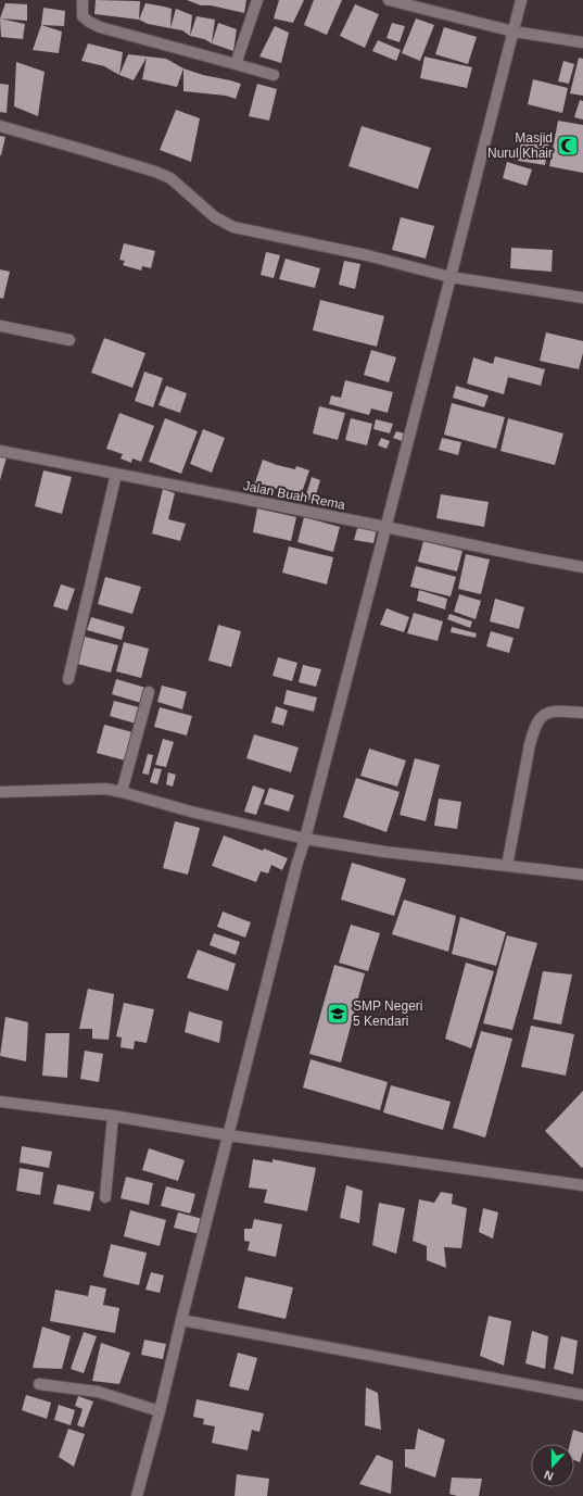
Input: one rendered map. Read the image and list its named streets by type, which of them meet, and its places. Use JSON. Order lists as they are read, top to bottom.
{
  "streets": {
    "street": ["Jalan Buah Rema"]
  },
  "places": {
    "mosque": ["Masjid Nurul Khair"],
    "school or university": ["SMP Negeri 5 Kendari"]
  },
  "north": "bottom"
}
